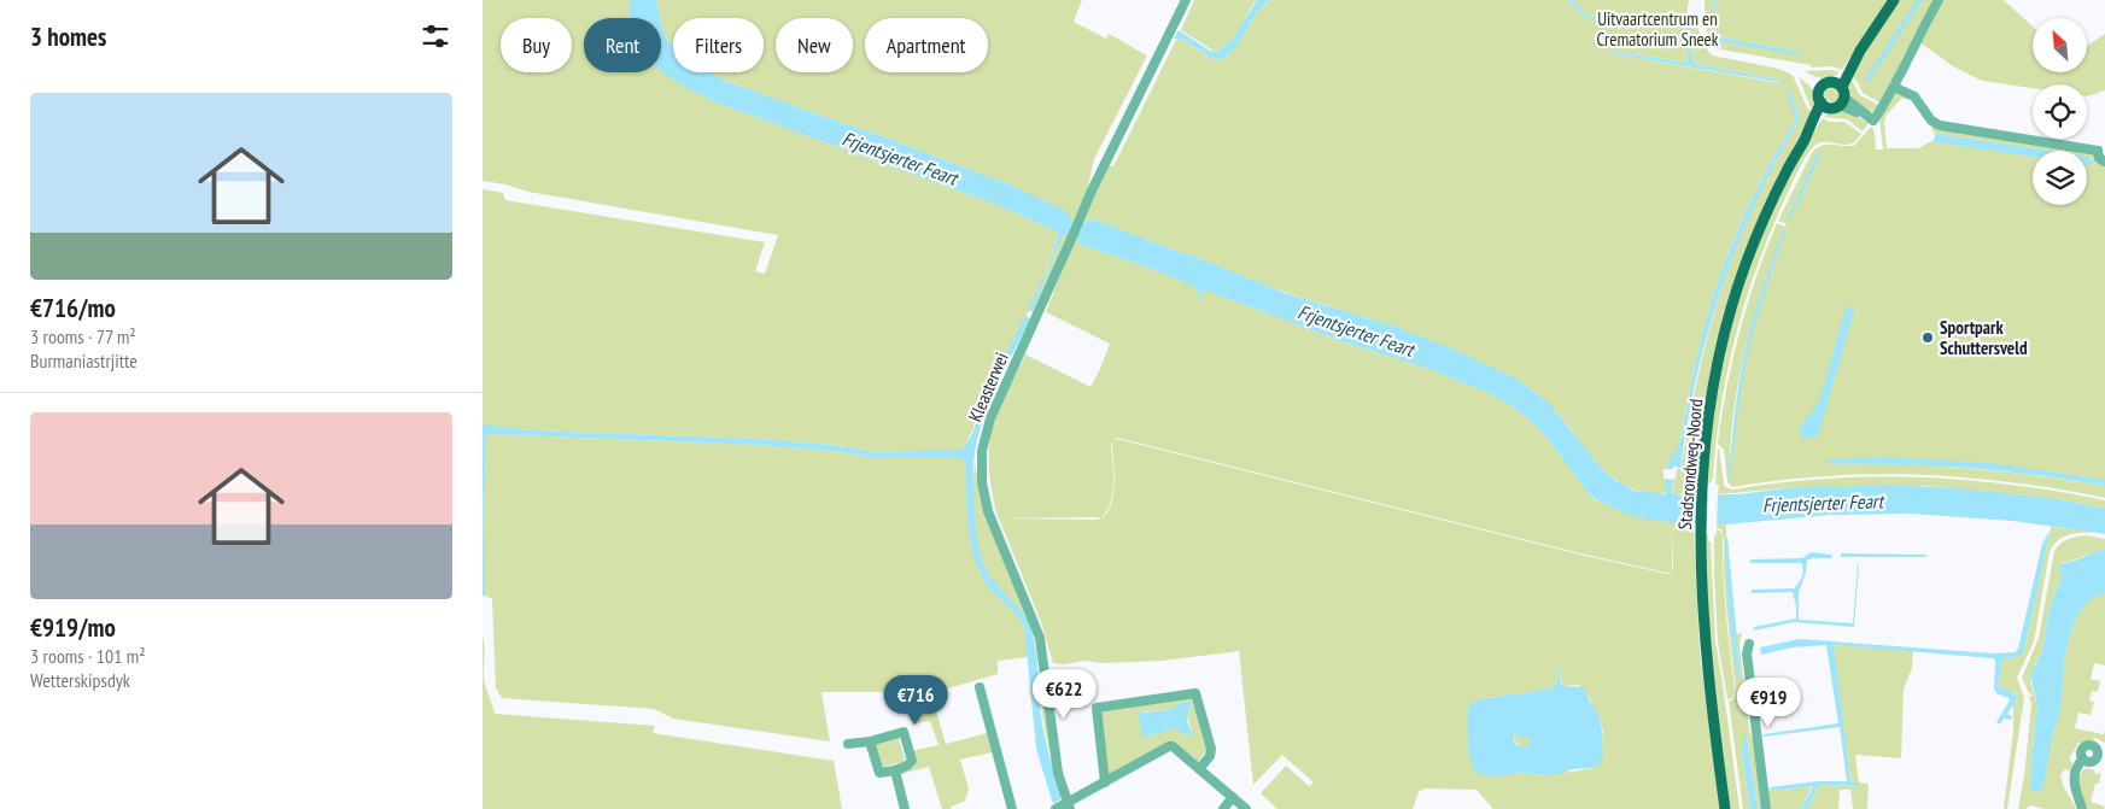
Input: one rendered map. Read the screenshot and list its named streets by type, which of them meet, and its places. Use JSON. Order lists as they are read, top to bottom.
{
  "streets": {
    "main road": ["Stadsrondweg-Noord"],
    "street": ["Kleasterwei"]
  },
  "water": ["Frjentsjerter Feart"],
  "parks": ["Uitvaartcentrum en Crematorium Sneek"],
  "places": ["Sportpark Schuttersveld"],
  "north": "top left",
  "page": {
    "heading": "3 homes",
    "chip": [
      "Buy",
      "Rent",
      "Filters",
      "New",
      "Apartment"
    ],
    "list": [
      {
        "name": "€716/mo",
        "note": "3 rooms · 77 m² · Burmaniastrjitte"
      },
      {
        "name": "€919/mo",
        "note": "3 rooms · 101 m² · Wetterskipsdyk"
      }
    ],
    "price": ["€622", "€716", "€919"]
  }
}
